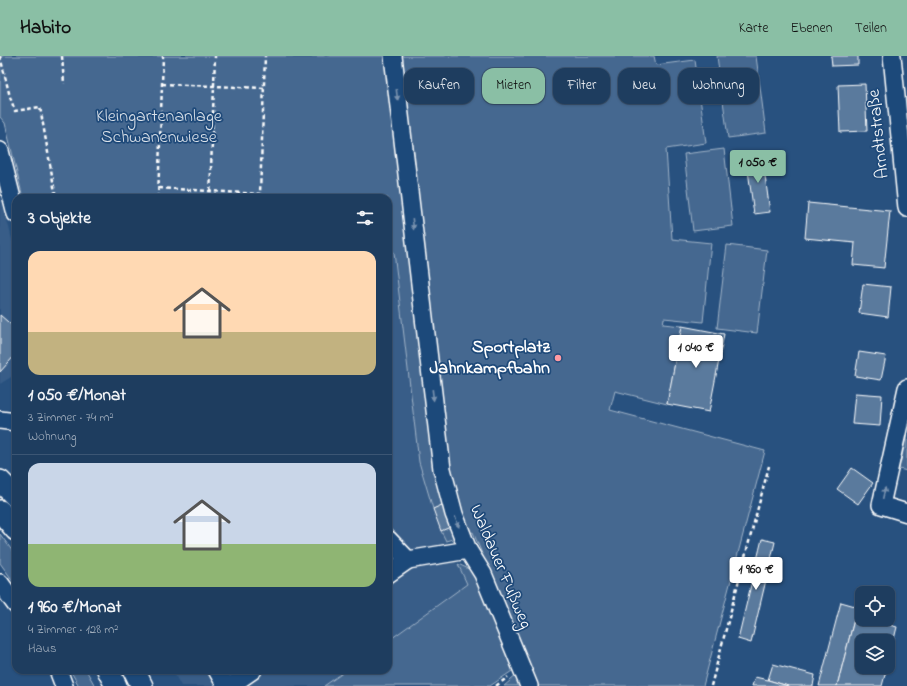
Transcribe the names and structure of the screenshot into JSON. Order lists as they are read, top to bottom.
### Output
{
  "streets": {
    "street": ["Arndtstraße", "Waldauer Fußweg"]
  },
  "one_way": ["Waldauer Fußweg"],
  "parks": ["Kleingartenanlage Schwanenwiese"],
  "places": ["Sportplatz Jahnkampfbahn"],
  "page": {
    "header": "Habito",
    "nav": ["Karte", "Ebenen", "Teilen"],
    "chip": [
      "Kaufen",
      "Mieten",
      "Filter",
      "Neu",
      "Wohnung"
    ],
    "price": ["1 050 €", "1 040 €", "1 960 €"],
    "heading": "3 Objekte",
    "list": [
      {
        "name": "1 050 €/Monat",
        "note": "3 Zimmer · 74 m² · Wohnung"
      },
      {
        "name": "1 960 €/Monat",
        "note": "4 Zimmer · 128 m² · Haus"
      }
    ]
  }
}
